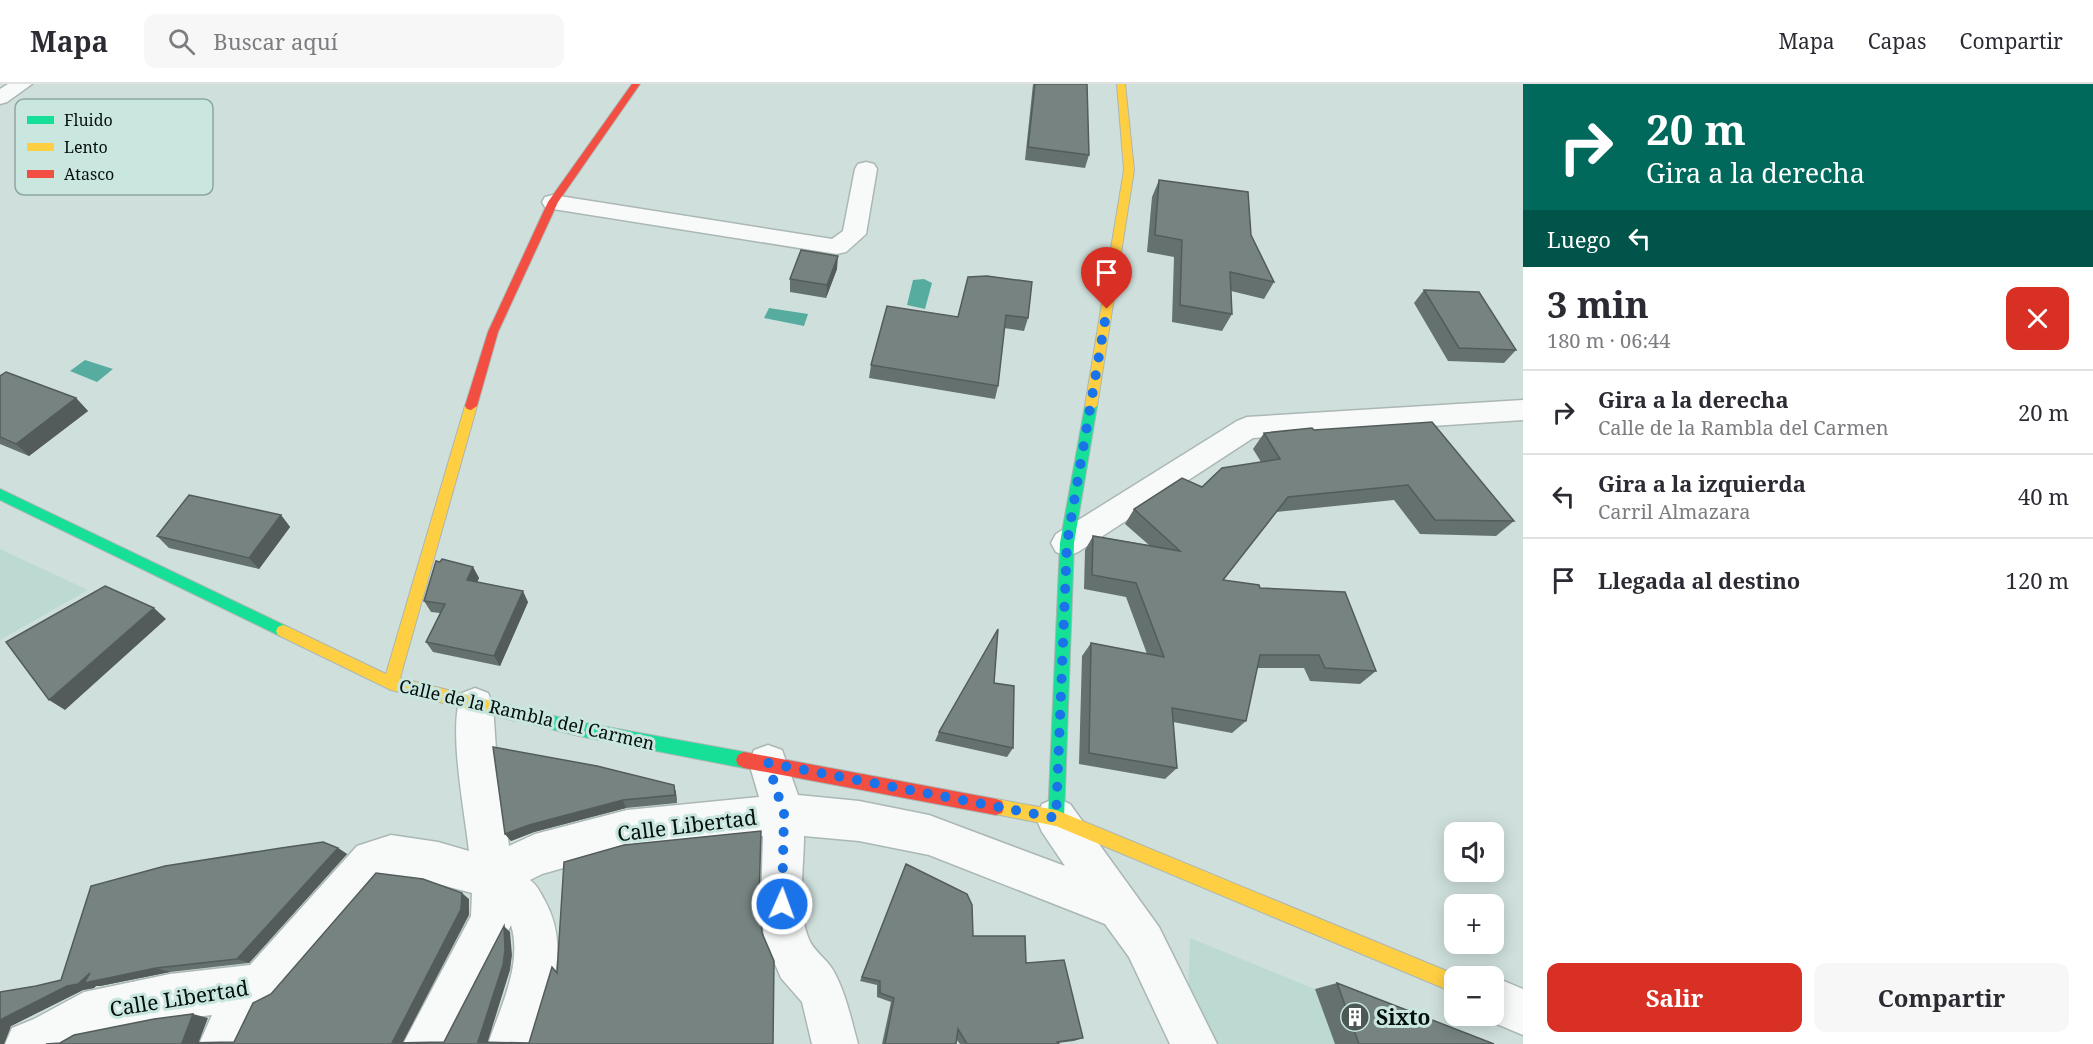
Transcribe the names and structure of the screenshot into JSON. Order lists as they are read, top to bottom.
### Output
{
  "streets": {
    "street": ["Calle de la Rambla del Carmen", "Calle Libertad"]
  },
  "places": {
    "building": ["Sixto"]
  },
  "legend": ["Fluido", "Lento", "Atasco"],
  "page": {
    "header": "Mapa",
    "search": "Buscar aquí",
    "nav": ["Mapa", "Capas", "Compartir"],
    "turn": ["20 m", "Gira a la derecha"],
    "then": "Luego",
    "heading": ["3 min", "180 m · 06:44"],
    "list": [
      {
        "name": "Gira a la derecha",
        "note": "Calle de la Rambla del Carmen",
        "value": "20 m"
      },
      {
        "name": "Gira a la izquierda",
        "note": "Carril Almazara",
        "value": "40 m"
      },
      {
        "name": "Llegada al destino",
        "value": "120 m"
      }
    ],
    "map_buttons": ["+", "−"],
    "buttons": ["Salir", "Compartir"]
  }
}
